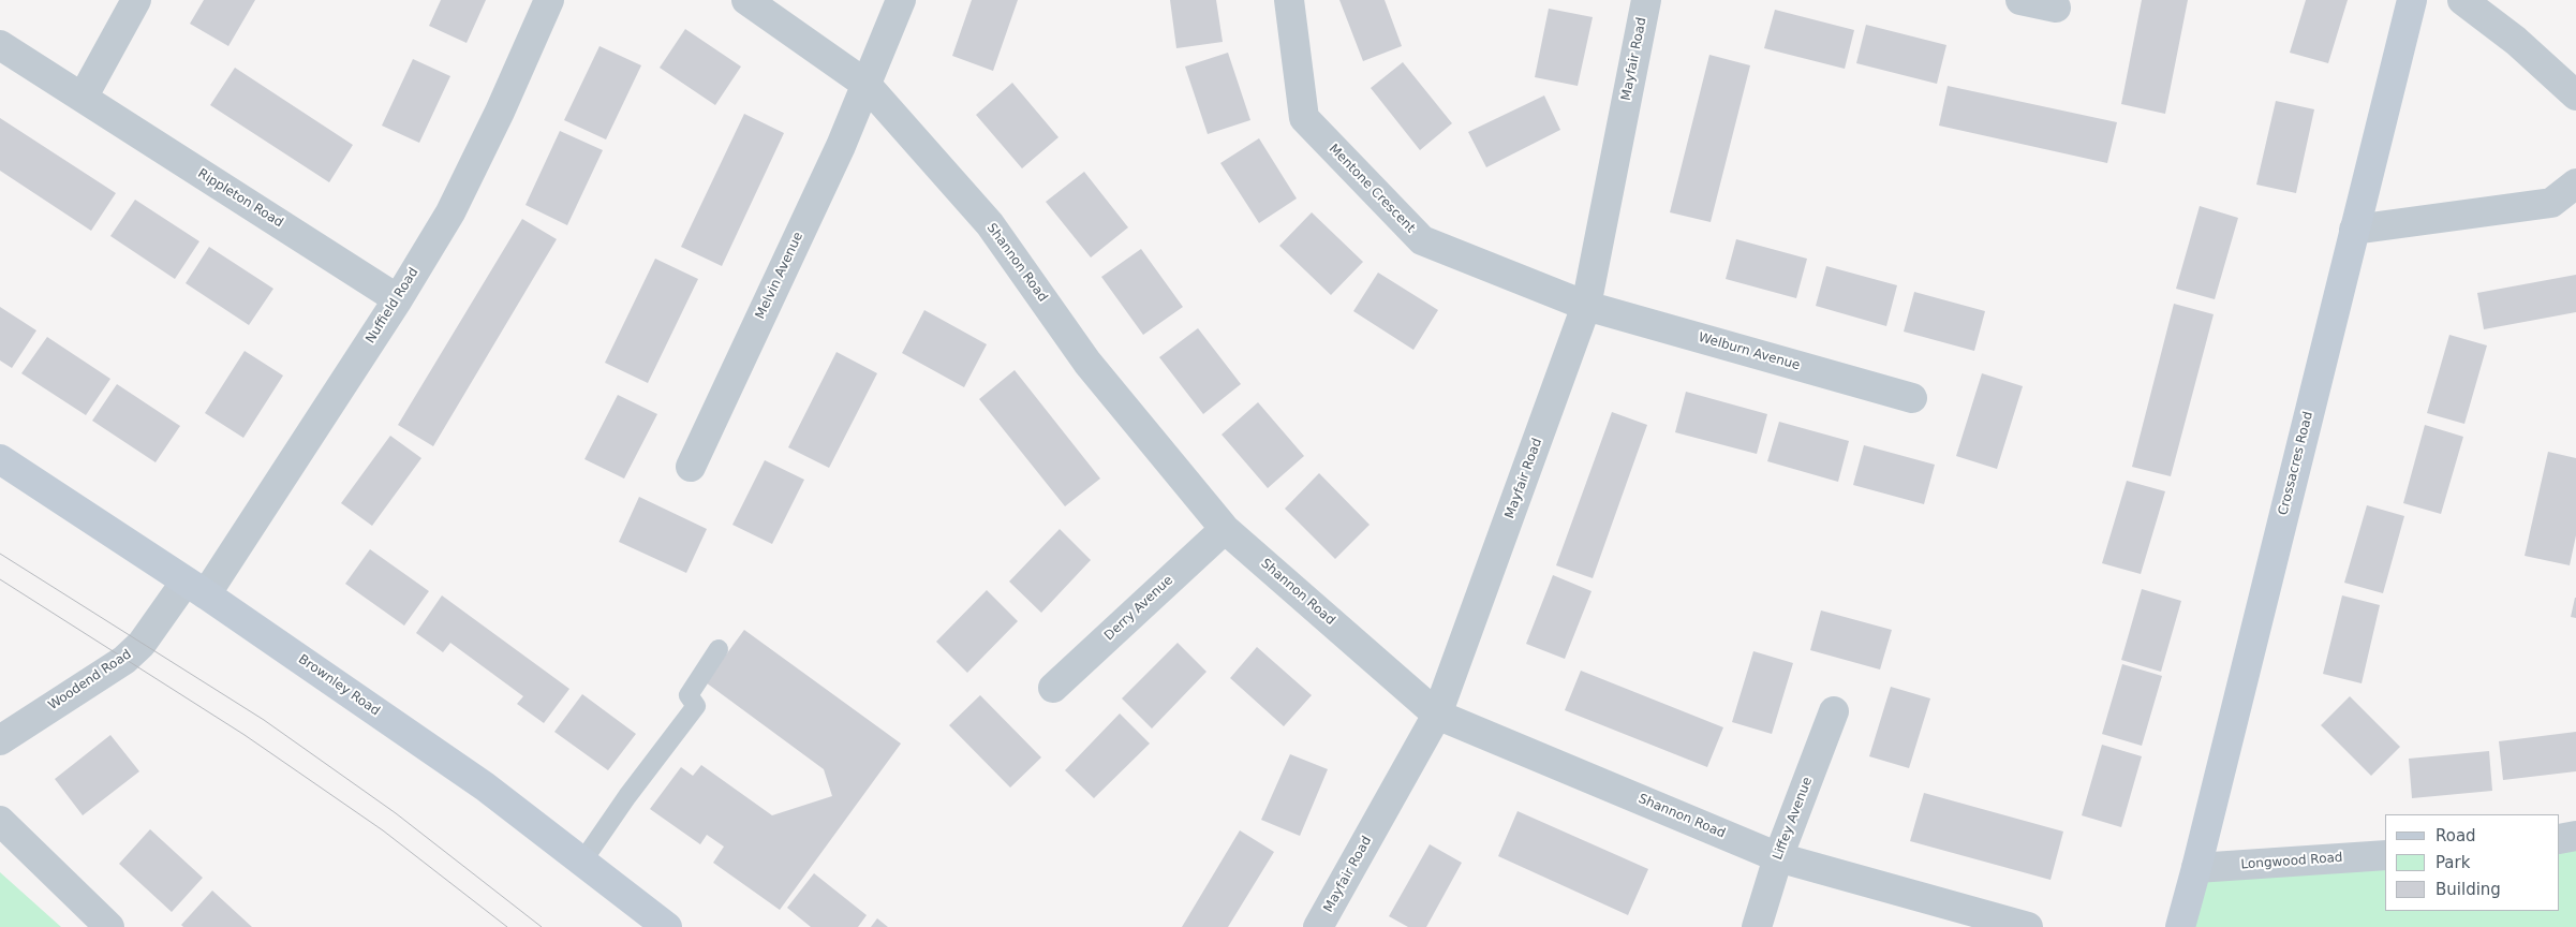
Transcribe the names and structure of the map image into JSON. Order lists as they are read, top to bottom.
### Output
{
  "streets": {
    "street": [
      "Mayfair Road",
      "Mentone Crescent",
      "Rippleton Road",
      "Shannon Road",
      "Melvin Avenue",
      "Nuffield Road",
      "Welburn Avenue",
      "Crossacres Road",
      "Derry Avenue",
      "Woodend Road",
      "Brownley Road",
      "Liffey Avenue",
      "Longwood Road"
    ]
  },
  "crossings": [
    ["Mayfair Road", "Mentone Crescent"],
    ["Mayfair Road", "Shannon Road"],
    ["Mayfair Road", "Welburn Avenue"],
    ["Mentone Crescent", "Welburn Avenue"],
    ["Rippleton Road", "Nuffield Road"],
    ["Shannon Road", "Melvin Avenue"],
    ["Shannon Road", "Derry Avenue"],
    ["Shannon Road", "Liffey Avenue"],
    ["Nuffield Road", "Woodend Road"],
    ["Nuffield Road", "Brownley Road"],
    ["Crossacres Road", "Longwood Road"],
    ["Woodend Road", "Brownley Road"]
  ],
  "legend": ["Road", "Park", "Building"]
}
